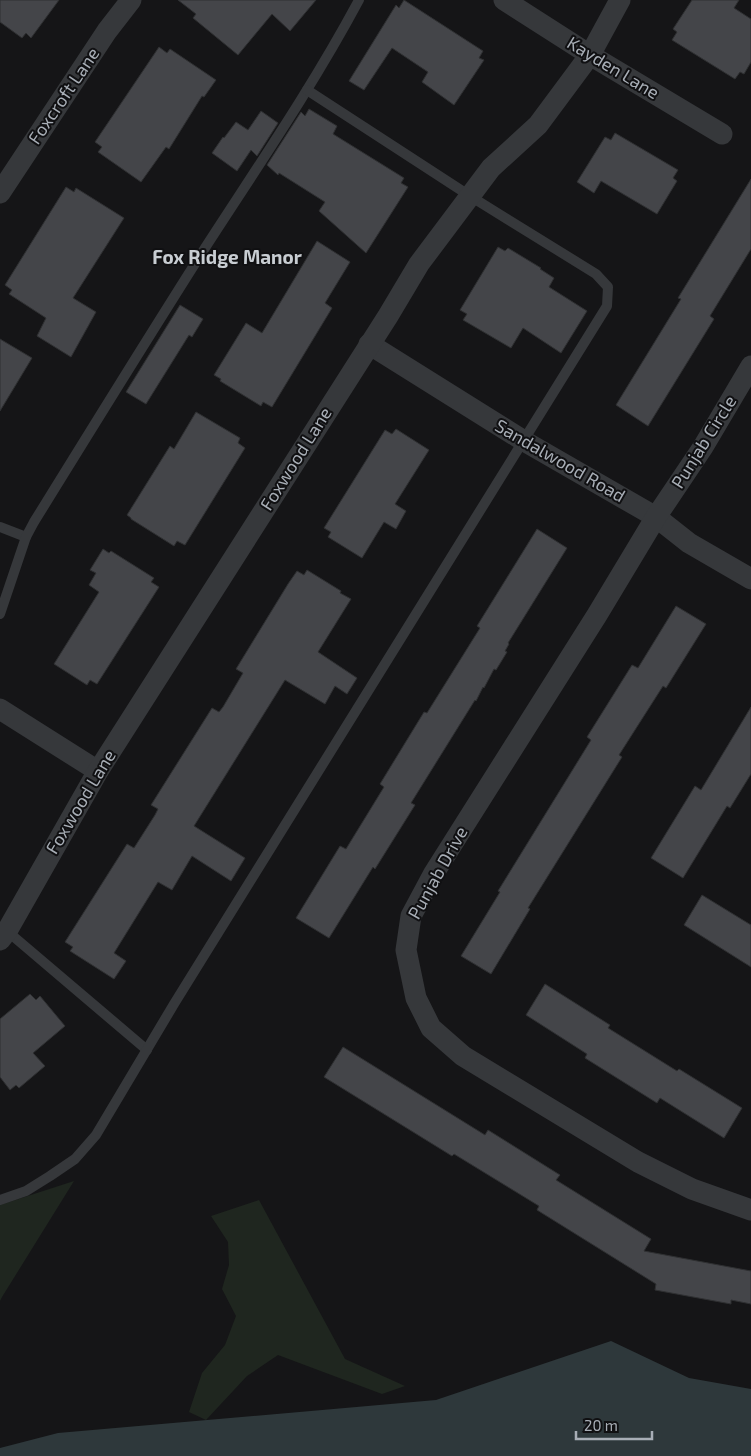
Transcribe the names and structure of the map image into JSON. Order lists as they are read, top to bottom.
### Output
{
  "streets": {
    "street": [
      "Kayden Lane",
      "Foxcroft Lane",
      "Punjab Circle",
      "Foxwood Lane",
      "Sandalwood Road",
      "Punjab Drive"
    ]
  },
  "crossings": [
    ["Kayden Lane", "Foxwood Lane"],
    ["Punjab Circle", "Sandalwood Road"],
    ["Punjab Circle", "Punjab Drive"],
    ["Foxwood Lane", "Sandalwood Road"],
    ["Sandalwood Road", "Punjab Drive"]
  ],
  "districts": ["Fox Ridge Manor"],
  "scale_bar": "20 m"
}
